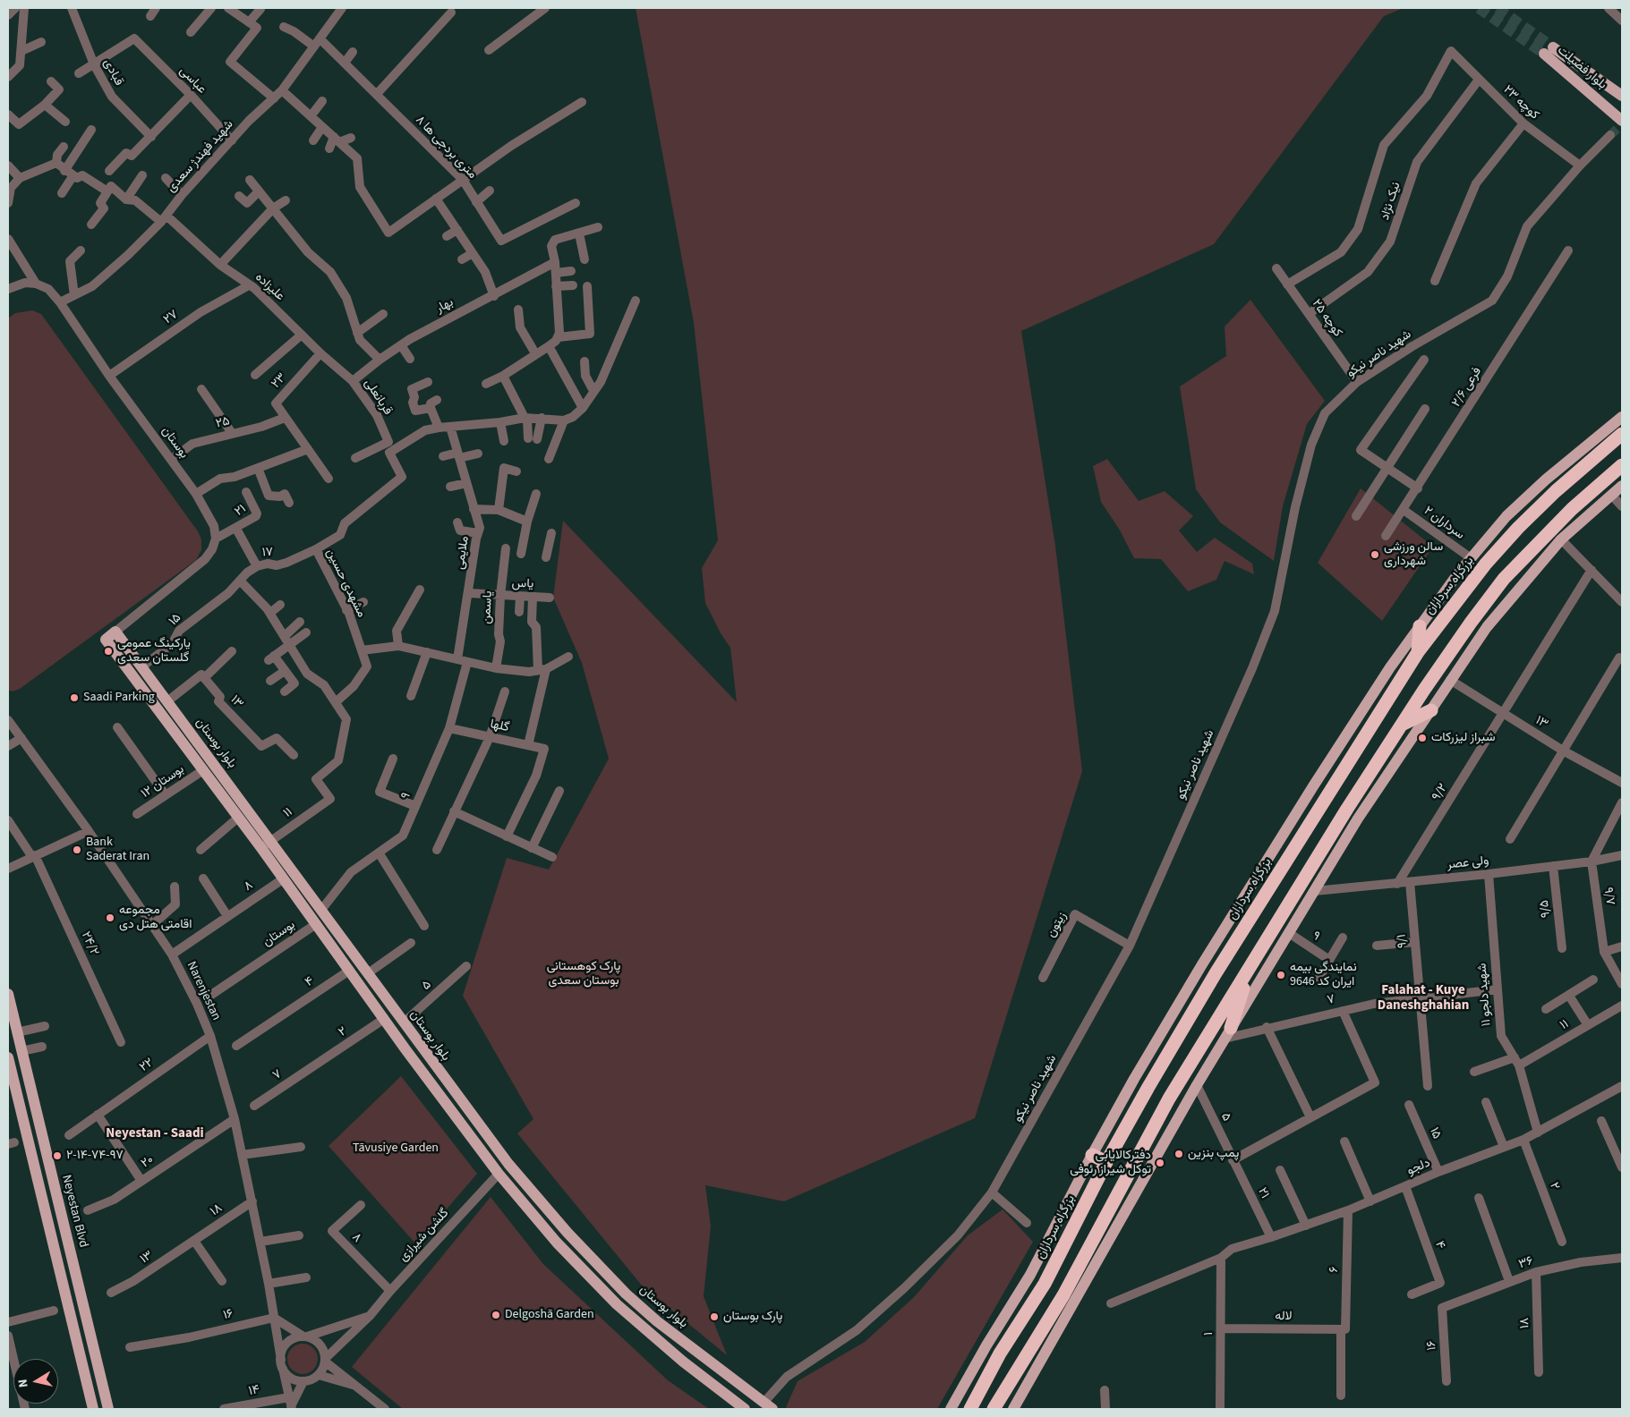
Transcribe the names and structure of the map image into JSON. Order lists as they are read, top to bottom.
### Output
{
  "streets": {
    "highway": ["بزرگراه سرداران"],
    "main road": ["بلوار فضیلت", "بلوار بوستان", "Neyestan Blvd"],
    "street": [
      "قبادی",
      "عباسی",
      "کوچه ۲۳",
      "۸ متری بردجی ها",
      "شهید فهندژ سعدی",
      "نیک نژاد",
      "علیزاده",
      "بهار",
      "۲۷",
      "کوچه ۲۵",
      "شهید ناصر نیکو",
      "۲۳",
      "فرعی ۲/۶",
      "قربانعلی",
      "۲۵",
      "بوستان",
      "۲۱",
      "سرداران ۲",
      "۱۷",
      "ملایمی",
      "مشهدی حسین",
      "یاس",
      "یاسمن",
      "۱۵",
      "۱۳",
      "گلها",
      "بوستان ۱۲",
      "۹/۲",
      "۹",
      "۱۱",
      "ولی عصر",
      "۸",
      "۹/۷",
      "۹/۵",
      "زیتون",
      "۹/۱",
      "۲۴/۲",
      "۴",
      "۵",
      "Narenjestan",
      "شهید دلجو ۱۱",
      "۷",
      "۲",
      "۲۲",
      "۲۰",
      "دلجو",
      "۱۸",
      "گلشن شیرازی",
      "۳۶",
      "۶",
      "۱۶",
      "لاله",
      "۱",
      "۱۴"
    ]
  },
  "crossings": [
    ["قبادی", "عباسی"],
    ["عباسی", "شهید فهندژ سعدی"],
    ["کوچه ۲۳", "نیک نژاد"],
    ["کوچه ۲۳", "کوچه ۲۵"],
    ["کوچه ۲۳", "شهید ناصر نیکو"],
    ["۸ متری بردجی ها", "شهید فهندژ سعدی"],
    ["شهید فهندژ سعدی", "علیزاده"],
    ["شهید فهندژ سعدی", "بوستان"],
    ["نیک نژاد", "کوچه ۲۵"],
    ["علیزاده", "بهار"],
    ["علیزاده", "۲۷"],
    ["علیزاده", "۲۳"],
    ["علیزاده", "قربانعلی"],
    ["بهار", "قربانعلی"],
    ["۲۷", "بوستان"],
    ["کوچه ۲۵", "شهید ناصر نیکو"],
    ["شهید ناصر نیکو", "بلوار بوستان"],
    ["شهید ناصر نیکو", "زیتون"],
    ["۲۳", "۲۵"],
    ["فرعی ۲/۶", "سرداران ۲"],
    ["۲۵", "بوستان"],
    ["بوستان", "۲۱"],
    ["۲۱", "۵"],
    ["۲۱", "دلجو"],
    ["۱۷", "مشهدی حسین"],
    ["۱۷", "۱۵"],
    ["ملایمی", "یاس"],
    ["مشهدی حسین", "۱۱"],
    ["یاس", "یاسمن"],
    ["۱۵", "بلوار بوستان"],
    ["۱۵", "دلجو"],
    ["۱۳", "۹/۲"],
    ["۱۳", "۱۸"],
    ["گلها", "۹"],
    ["بلوار بوستان", "۹"],
    ["بلوار بوستان", "۱۱"],
    ["بلوار بوستان", "۵"],
    ["۹/۲", "ولی عصر"],
    ["۱۱", "شهید دلجو ۱۱"],
    ["ولی عصر", "۹/۷"],
    ["ولی عصر", "۹/۵"],
    ["ولی عصر", "۹/۱"],
    ["ولی عصر", "شهید دلجو ۱۱"],
    ["۸", "گلشن شیرازی"],
    ["۹/۱", "۷"],
    ["۴", "دلجو"],
    ["Narenjestan", "۲۲"],
    ["Narenjestan", "۲۰"],
    ["Narenjestan", "۱۸"],
    ["Narenjestan", "گلشن شیرازی"],
    ["Narenjestan", "۱۶"],
    ["Narenjestan", "۱۴"],
    ["شهید دلجو ۱۱", "۷"],
    ["شهید دلجو ۱۱", "دلجو"],
    ["۷", "۲"],
    ["۲", "دلجو"],
    ["دلجو", "۶"],
    ["دلجو", "۱"],
    ["۱۸", "۳۶"],
    ["۳۶", "۱۶"],
    ["۶", "لاله"],
    ["لاله", "۱"]
  ],
  "districts": ["Falahat - Kuye Daneshghahian", "Neyestan - Saadi"],
  "parks": ["پارک کوهستانی بوستان سعدی", "Tāvusiye Garden"],
  "places": [
    "سالن ورزشی شهرداری",
    "پارکینگ عمومی گلستان سعدی",
    "Saadi Parking",
    "شبراز لیزرکات",
    "Bank Saderat Iran",
    "مجموعه اقامتی هتل دی",
    "نمایندگی بیمه ایران کد 9646",
    "پمپ بنزین",
    "۲-۱۴-۷۴-۹۷",
    "دفترکالایابی توکل شیراز رئوفی",
    "Delgoshā Garden",
    "پارک بوستان"
  ],
  "north": "left"
}
